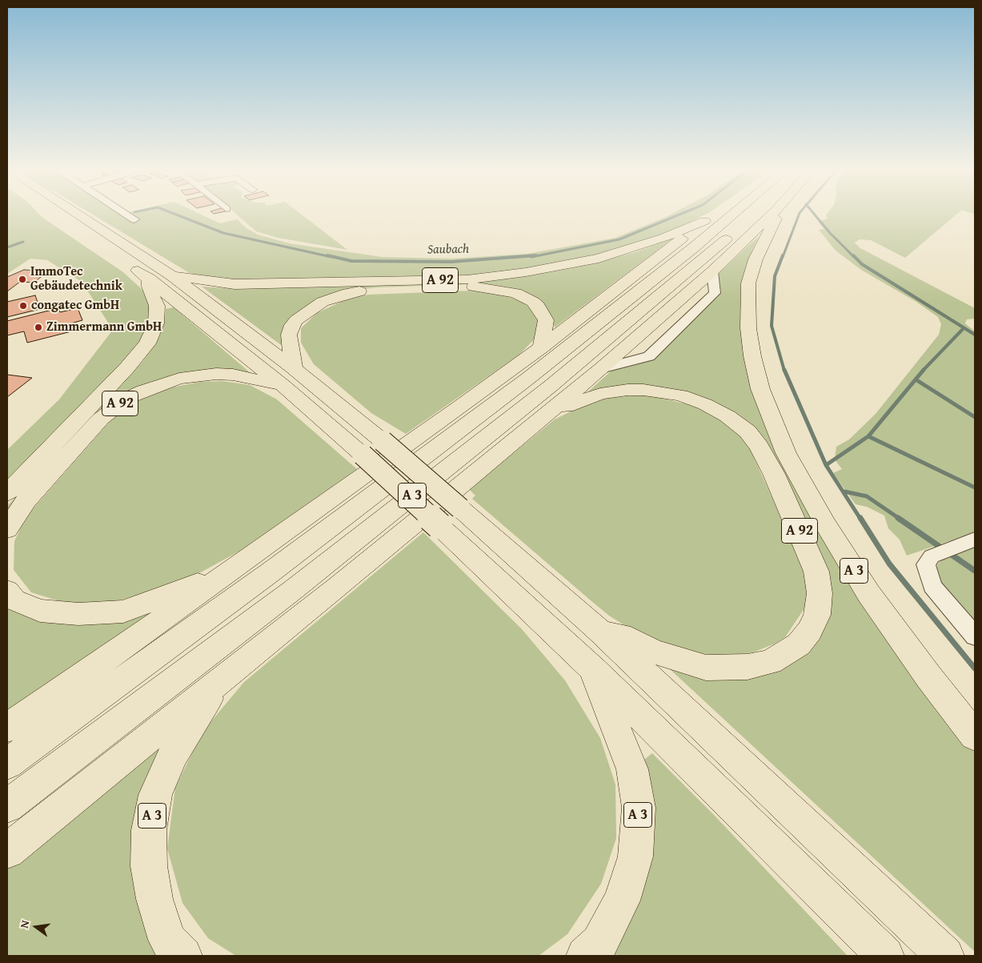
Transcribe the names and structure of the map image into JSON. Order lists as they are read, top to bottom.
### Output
{
  "streets": {
    "highway": ["A 92", "A 3"]
  },
  "crossings": [
    ["A 92", "A 3"]
  ],
  "water": ["Saubach"],
  "places": ["ImmoTec Gebäudetechnik", "congatec GmbH", "Zimmermann GmbH"],
  "north": "left"
}
